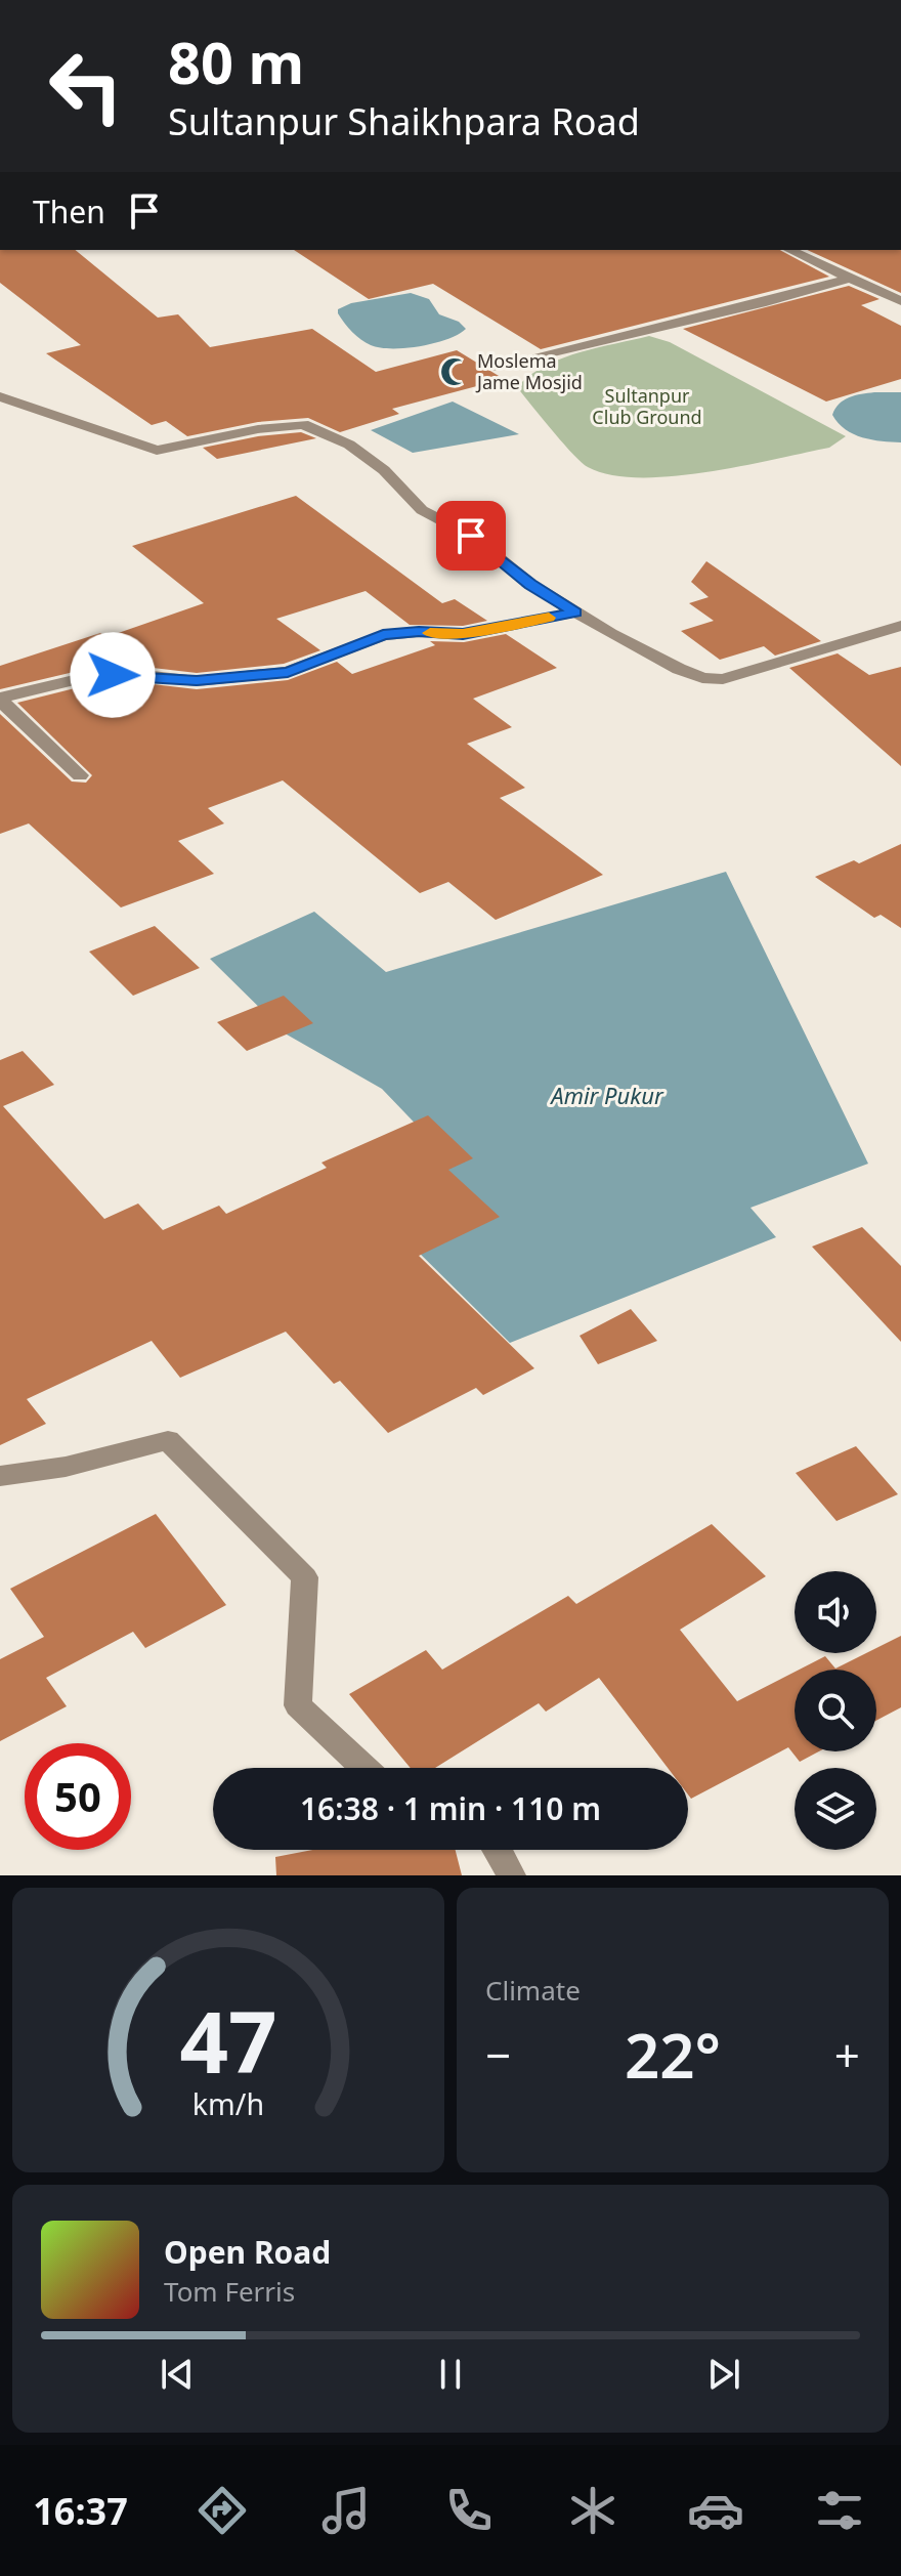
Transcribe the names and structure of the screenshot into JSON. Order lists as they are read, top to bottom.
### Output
{
  "water": ["Amir Pukur"],
  "parks": ["Sultanpur Club Ground"],
  "places": {
    "mosque": ["Moslema Jame Mosjid"]
  },
  "page": {
    "turn": ["80 m", "Sultanpur Shaikhpara Road"],
    "then": "Then",
    "limit": "50",
    "trip": "16:38 · 1 min · 110 m",
    "tile": "Climate",
    "heat": ["−", "22°", "+"],
    "song": ["Open Road", "Tom Ferris"],
    "tabs": "16:37",
    "gauge": ["47", "km/h"]
  }
}
